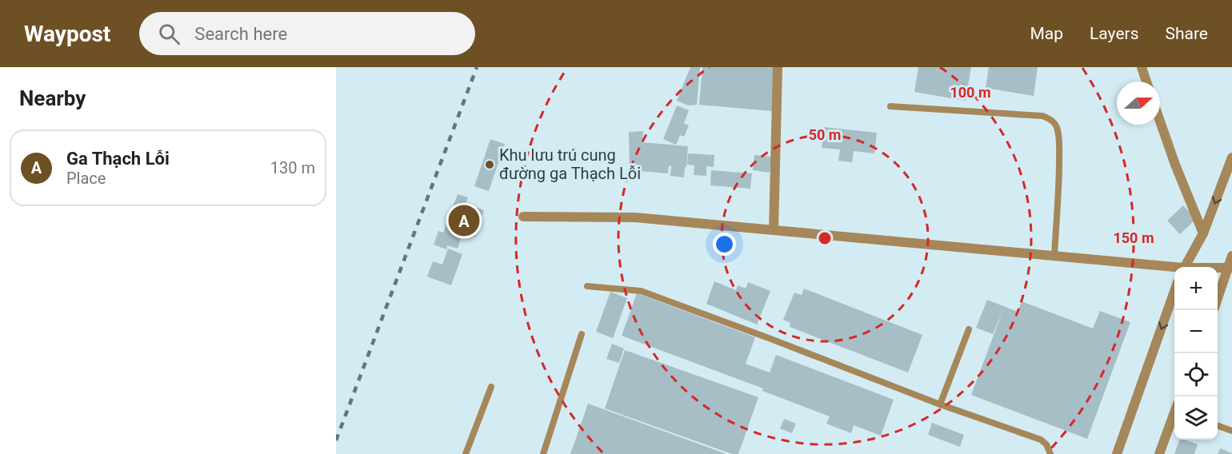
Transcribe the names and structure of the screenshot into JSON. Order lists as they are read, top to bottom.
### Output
{
  "places": ["Khu lưu trú cung đường ga Thạch Lỗi"],
  "north": "right",
  "page": {
    "header": "Waypost",
    "search": "Search here",
    "nav": ["Map", "Layers", "Share"],
    "heading": "Nearby",
    "list": [
      {
        "mark": "A",
        "name": "Ga Thạch Lỗi",
        "note": "Place",
        "value": "130 m"
      }
    ],
    "pins": "A",
    "map_buttons": ["+", "−"]
  },
  "rings": ["100 m", "50 m", "150 m"]
}
